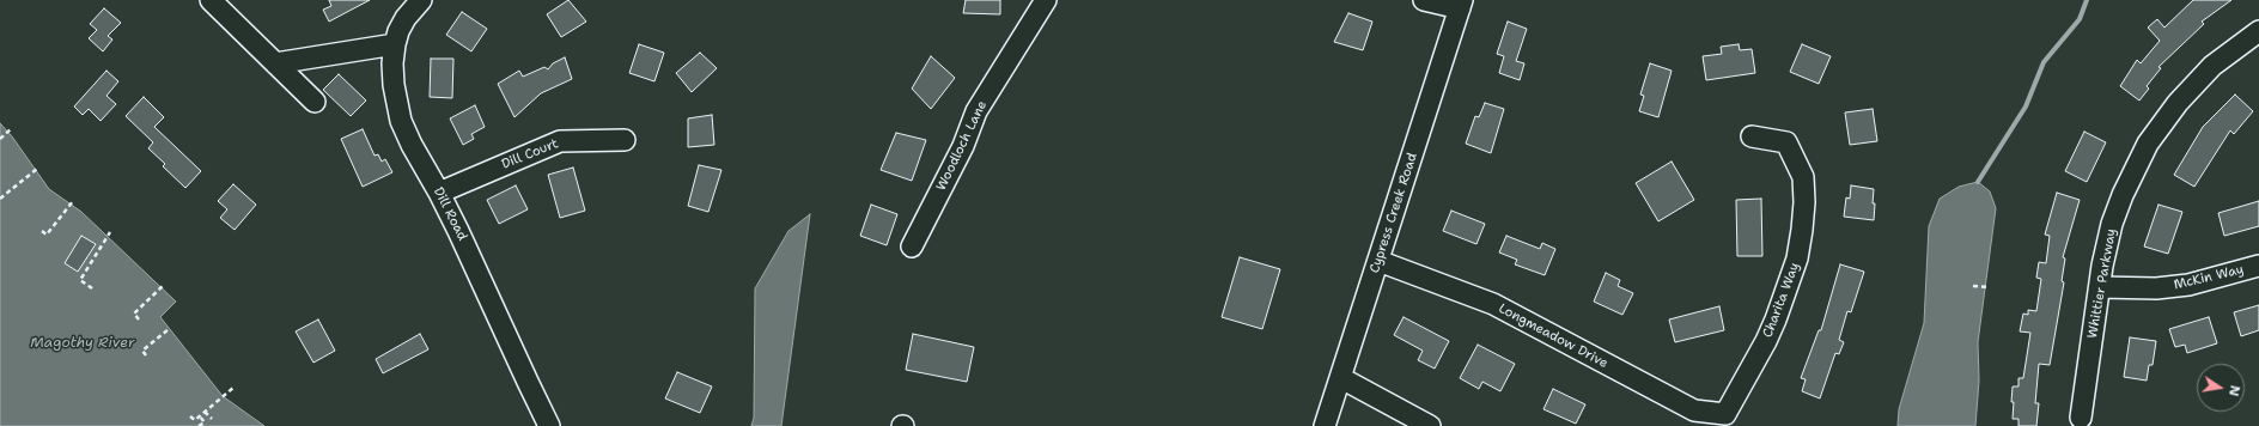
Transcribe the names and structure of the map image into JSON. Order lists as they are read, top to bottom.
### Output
{
  "streets": {
    "street": [
      "Woodloch Lane",
      "Dill Court",
      "Cypress Creek Road",
      "Dill Road",
      "McKin Way",
      "Whittier Parkway",
      "Charita Way",
      "Longmeadow Drive"
    ]
  },
  "crossings": [
    ["Dill Court", "Dill Road"],
    ["Cypress Creek Road", "Longmeadow Drive"],
    ["McKin Way", "Whittier Parkway"],
    ["Charita Way", "Longmeadow Drive"]
  ],
  "water": ["Magothy River"],
  "north": "right"
}
